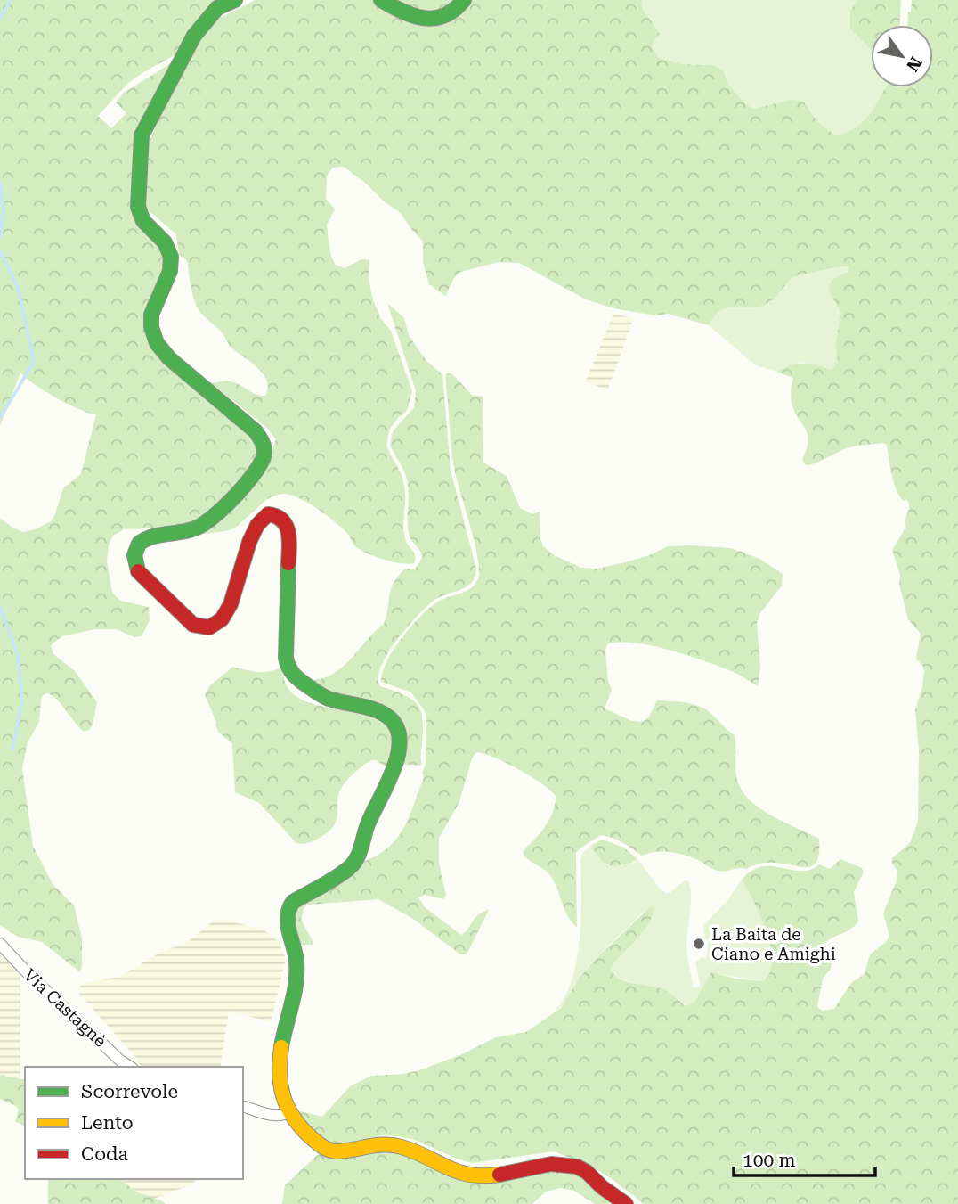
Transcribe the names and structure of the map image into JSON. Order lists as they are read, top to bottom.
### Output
{
  "streets": {
    "street": ["Via Castagnè"]
  },
  "places": ["La Baita de Ciano e Amighi"],
  "legend": ["Scorrevole", "Lento", "Coda"],
  "scale_bar": "100 m",
  "north": "bottom right"
}
